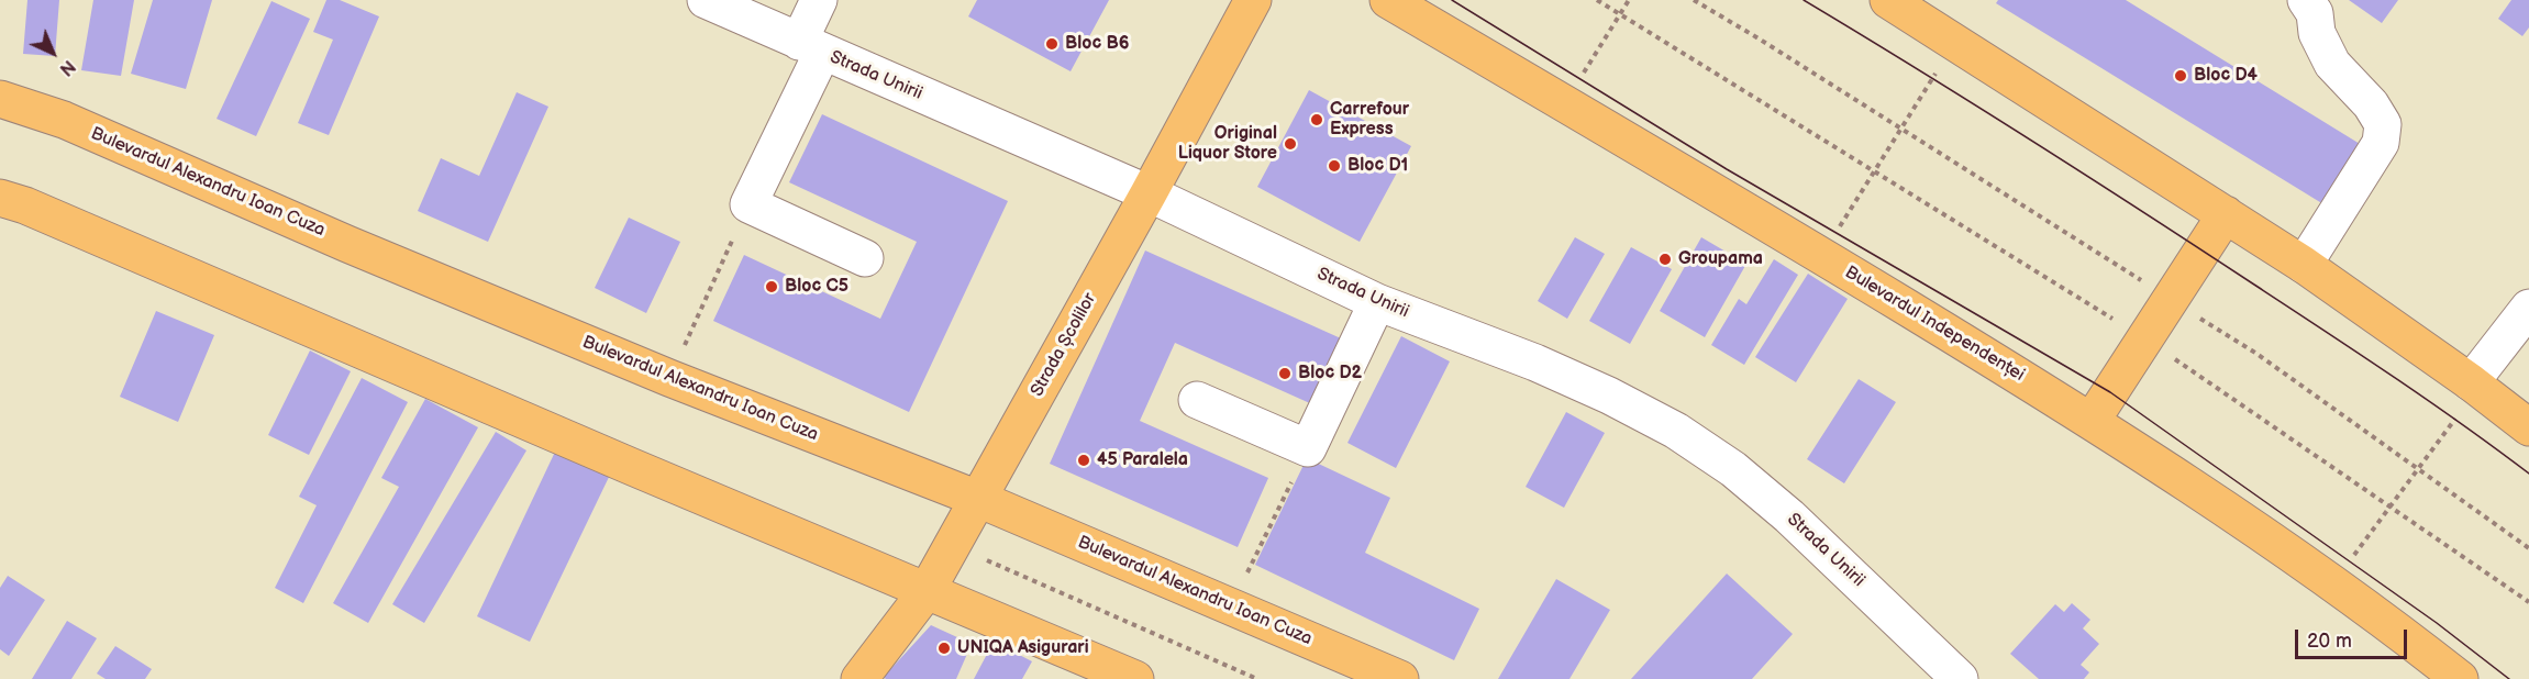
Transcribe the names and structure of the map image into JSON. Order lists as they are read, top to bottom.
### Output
{
  "streets": {
    "main road": ["Bulevardul Alexandru Ioan Cuza", "Bulevardul Independenței", "Strada Școlilor"],
    "street": ["Strada Unirii"]
  },
  "crossings": [
    ["Strada Unirii", "Strada Școlilor"],
    ["Bulevardul Alexandru Ioan Cuza", "Strada Școlilor"]
  ],
  "places": [
    "Bloc B6",
    "Bloc D4",
    "Carrefour Express",
    "Original Liquor Store",
    "Bloc D1",
    "Groupama",
    "Bloc C5",
    "Bloc D2",
    "45 Paralela",
    "UNIQA Asigurari"
  ],
  "scale_bar": "20 m",
  "north": "bottom right"
}
